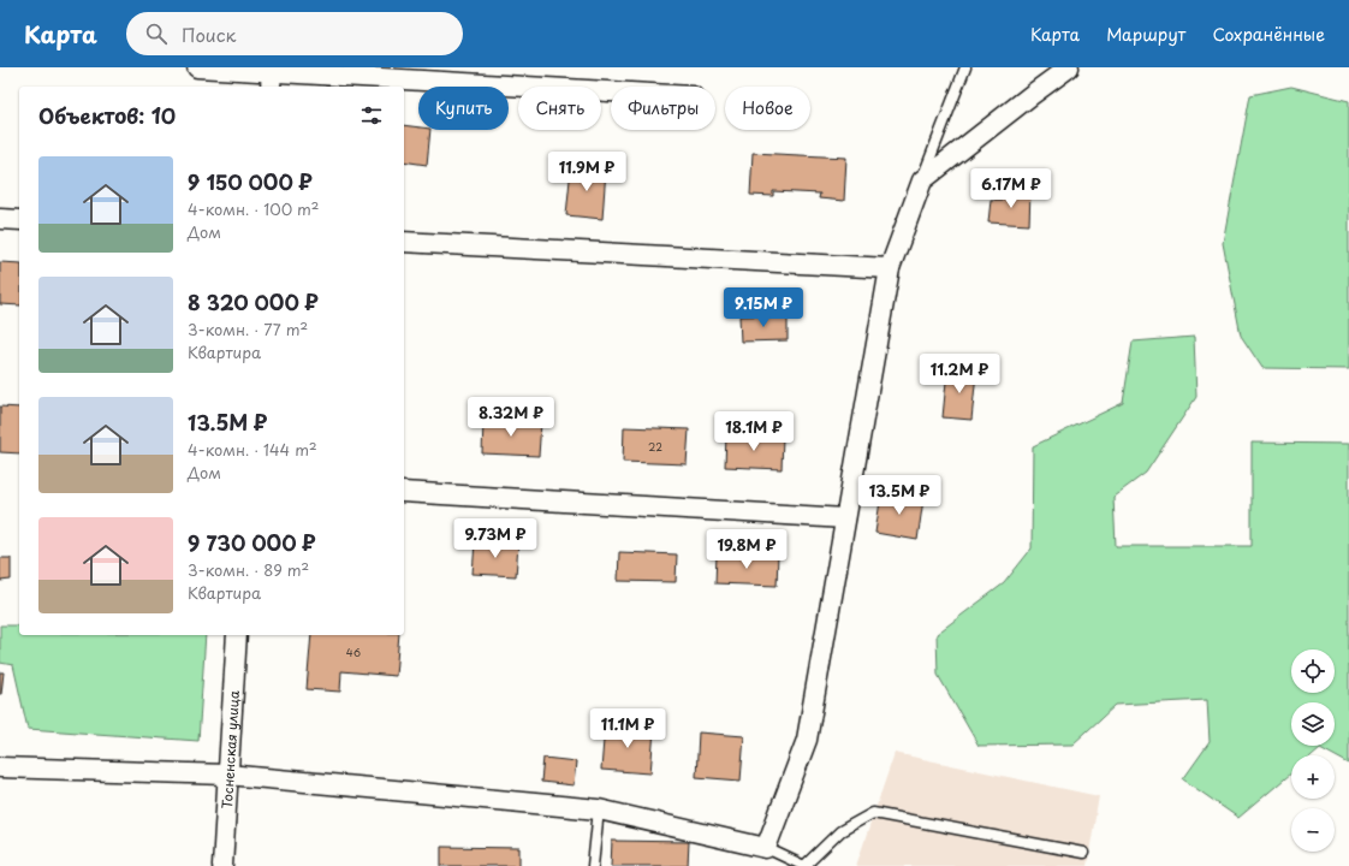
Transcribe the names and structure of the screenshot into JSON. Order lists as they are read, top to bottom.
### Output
{
  "streets": {
    "street": ["Тосненская улица"]
  },
  "house_numbers": ["22", "46"],
  "page": {
    "header": "Карта",
    "search": "Поиск",
    "nav": ["Карта", "Маршрут", "Сохранённые"],
    "chip": [
      "Купить",
      "Снять",
      "Фильтры",
      "Новое"
    ],
    "heading": "Объектов: 10",
    "list": [
      {
        "name": "9 150 000 ₽",
        "note": "4-комн. · 100 m² · Дом"
      },
      {
        "name": "8 320 000 ₽",
        "note": "3-комн. · 77 m² · Квартира"
      },
      {
        "name": "13.5M ₽",
        "note": "4-комн. · 144 m² · Дом"
      },
      {
        "name": "9 730 000 ₽",
        "note": "3-комн. · 89 m² · Квартира"
      }
    ],
    "price": [
      "11.9M ₽",
      "6.17M ₽",
      "9.15M ₽",
      "11.2M ₽",
      "8.32M ₽",
      "18.1M ₽",
      "13.5M ₽",
      "9.73M ₽",
      "19.8M ₽",
      "11.1M ₽"
    ],
    "map_buttons": ["+", "−"]
  }
}
